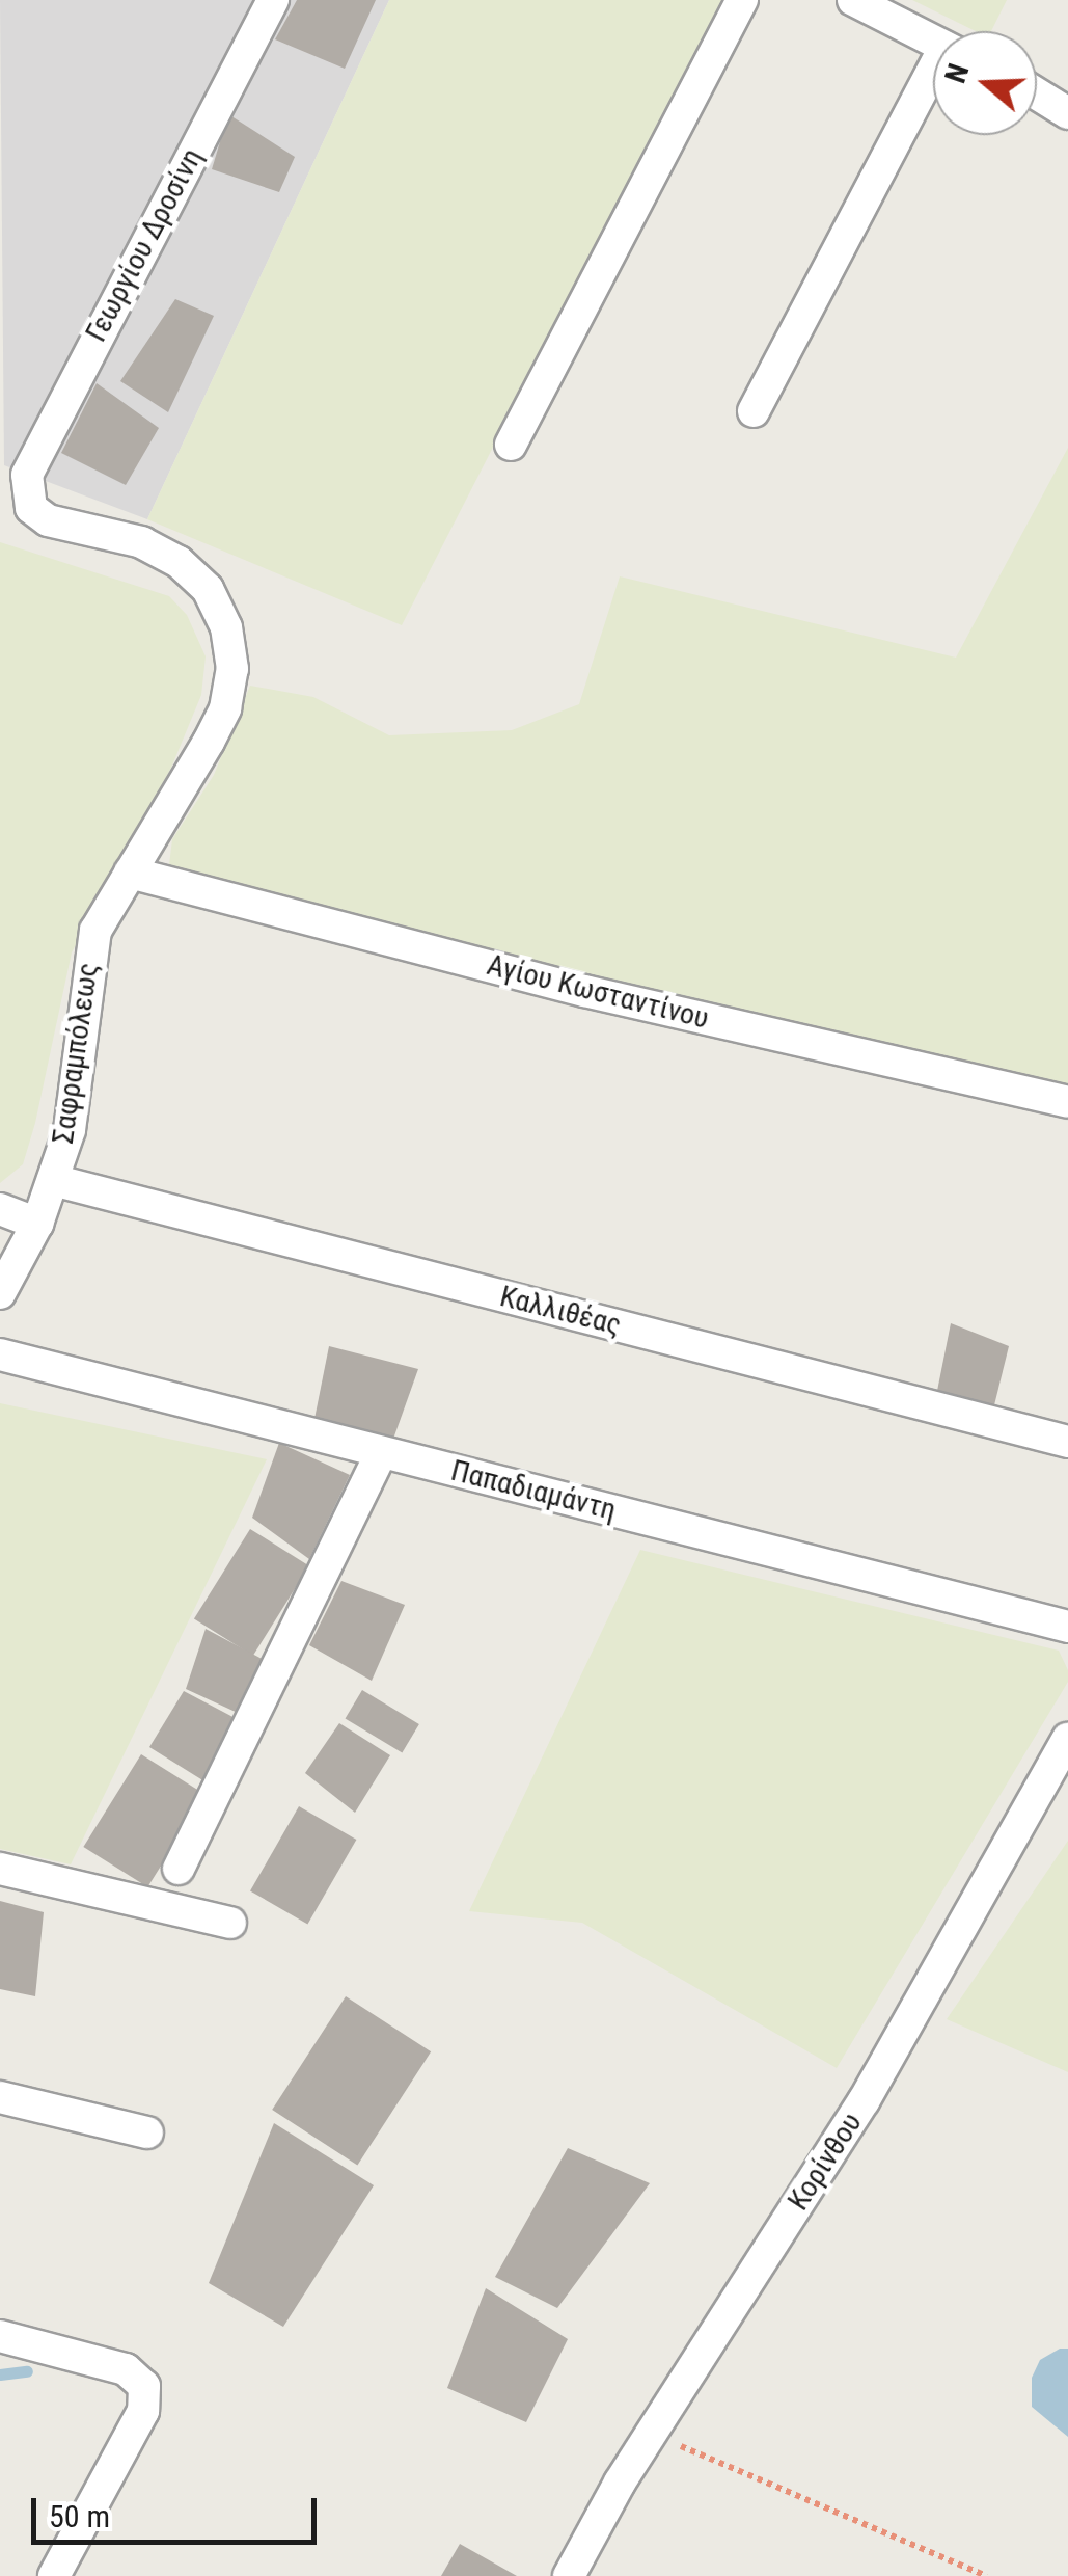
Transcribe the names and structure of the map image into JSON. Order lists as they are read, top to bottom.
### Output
{
  "streets": {
    "street": [
      "Γεωργίου Δροσίνη",
      "Αγίου Κωσταντίνου",
      "Σαφραμπόλεως",
      "Καλλιθέας",
      "Παπαδιαμάντη",
      "Κορίνθου"
    ]
  },
  "crossings": [
    ["Γεωργίου Δροσίνη", "Σαφραμπόλεως"],
    ["Αγίου Κωσταντίνου", "Σαφραμπόλεως"],
    ["Σαφραμπόλεως", "Καλλιθέας"]
  ],
  "scale_bar": "50 m",
  "north": "left"
}
